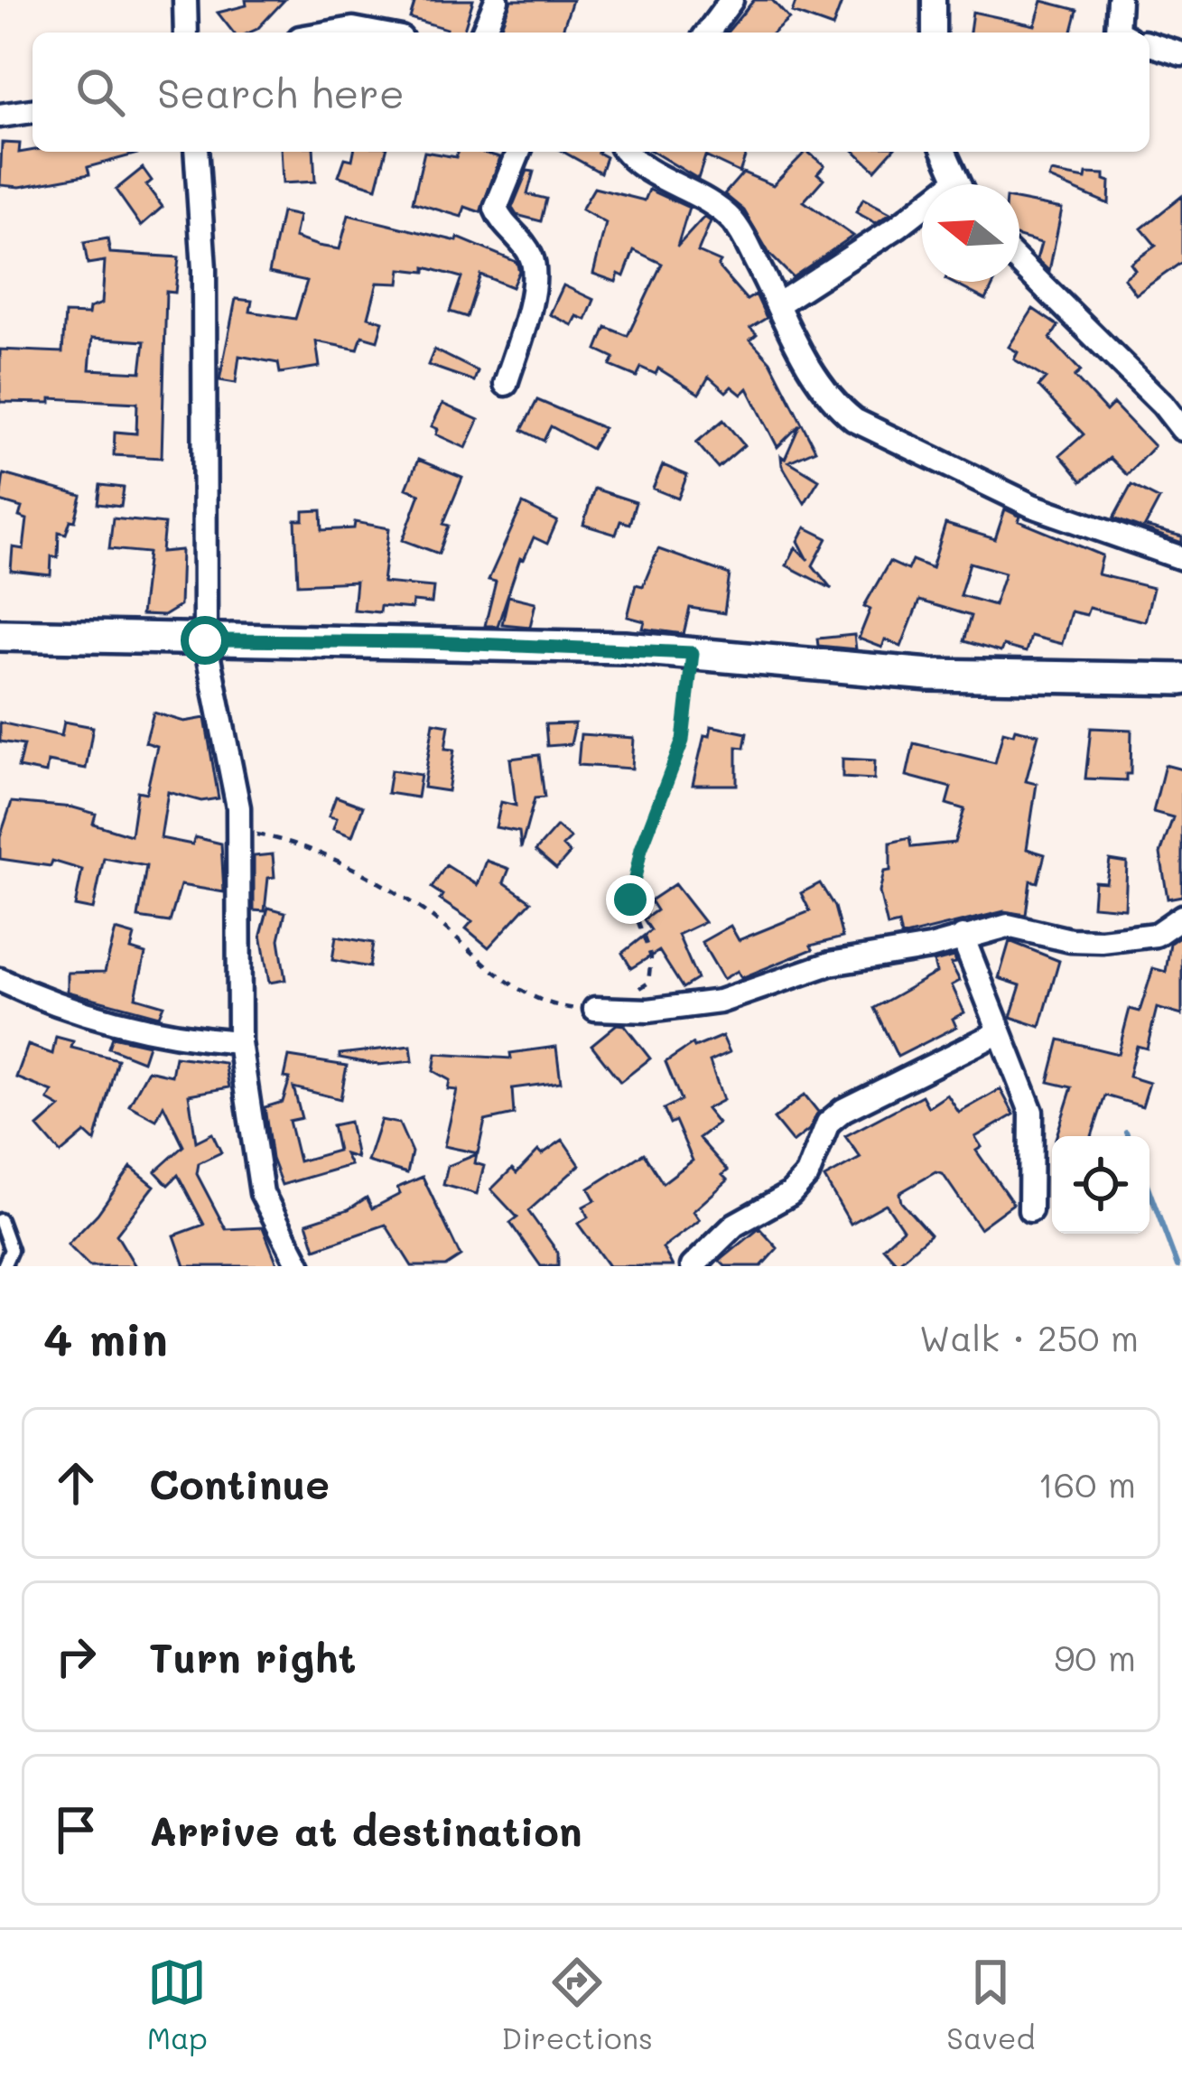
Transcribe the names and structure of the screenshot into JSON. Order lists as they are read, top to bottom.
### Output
{
  "north": "left",
  "page": {
    "search": "Search here",
    "heading": ["4 min", "Walk · 250 m"],
    "list": [
      ["Continue", "160 m"],
      ["Turn right", "90 m"],
      "Arrive at destination"
    ],
    "nav": ["Map", "Directions", "Saved"]
  }
}
